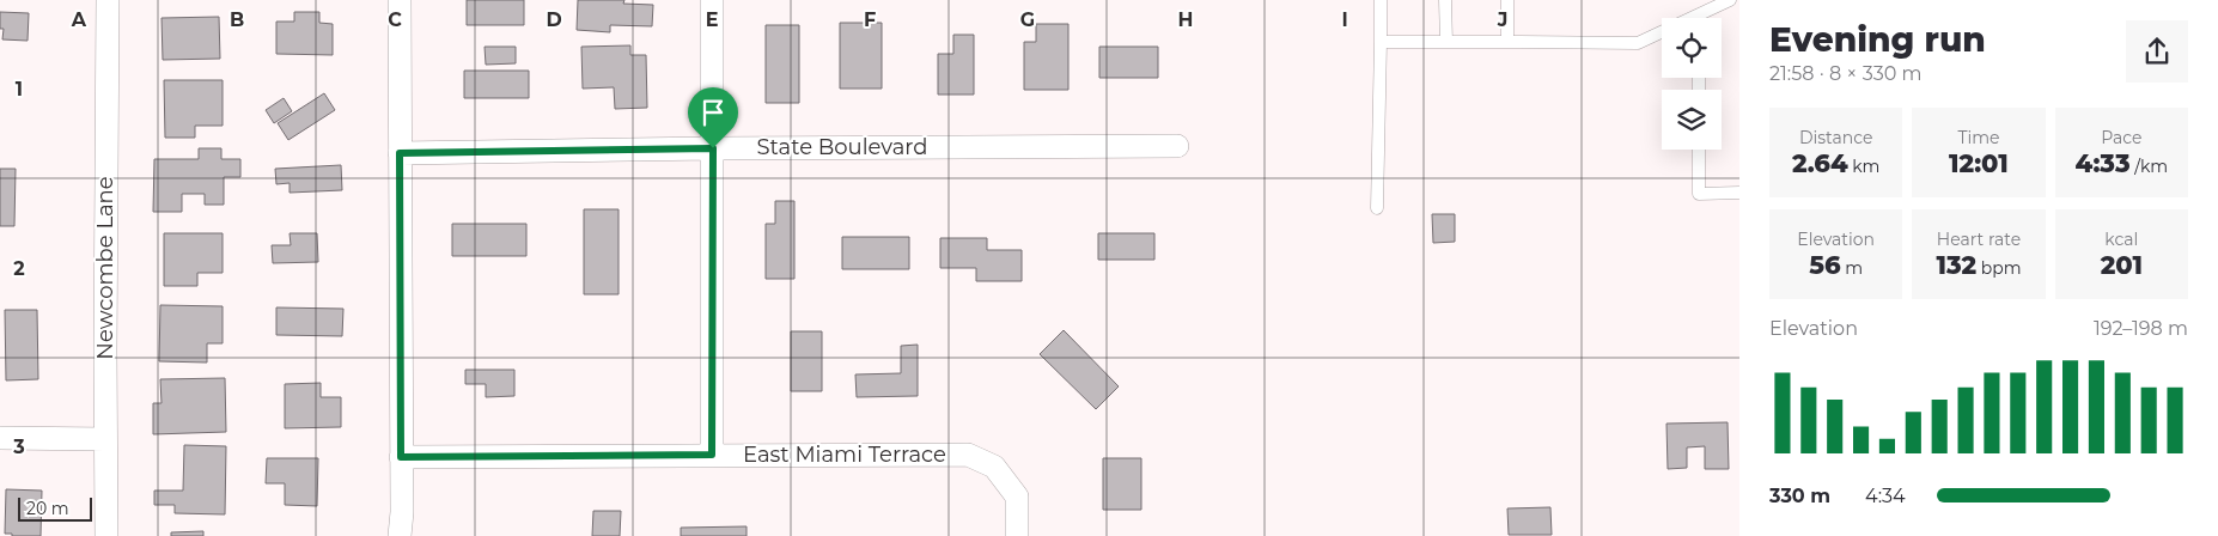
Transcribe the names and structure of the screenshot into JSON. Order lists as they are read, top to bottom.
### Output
{
  "streets": {
    "street": ["State Boulevard", "Newcombe Lane", "East Miami Terrace"]
  },
  "scale_bar": "20 m",
  "page": {
    "heading": ["Evening run", "21:58 · 8 × 330 m"],
    "stats": [
      ["Distance", "2.64 km"],
      ["Time", "12:01"],
      ["Pace", "4:33 /km"],
      ["Elevation", "56 m"],
      ["Heart rate", "132 bpm"],
      ["kcal", "201"]
    ],
    "chart": ["Elevation", "192–198 m"],
    "list": [
      {
        "name": "330 m",
        "note": "4:34"
      }
    ],
    "scale": "20 m"
  },
  "grid": {
    "columns": [
      "A",
      "B",
      "C",
      "D",
      "E",
      "F",
      "G",
      "H",
      "I",
      "J"
    ],
    "rows": ["1", "2", "3"]
  }
}
